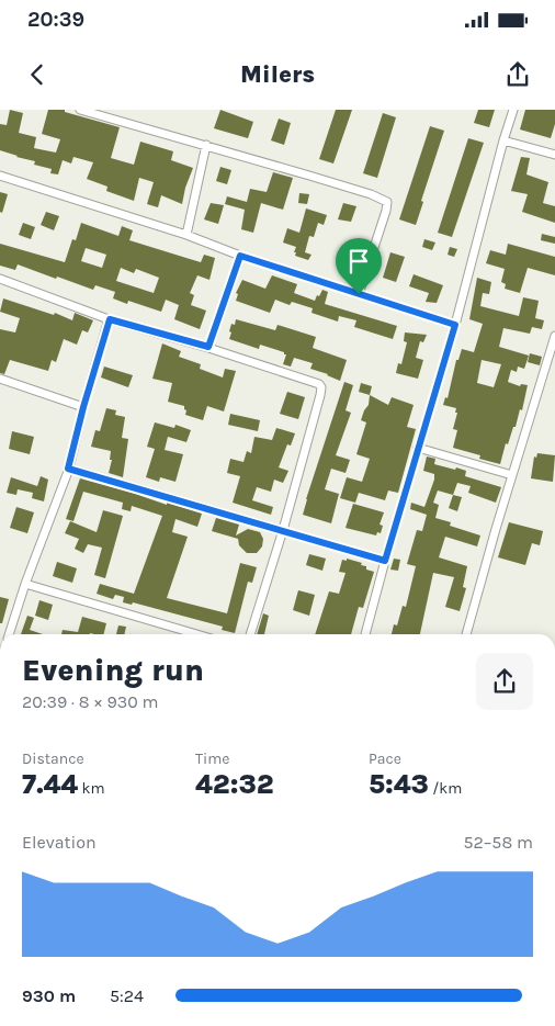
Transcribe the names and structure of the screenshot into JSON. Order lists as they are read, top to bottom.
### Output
{
  "page": {
    "status": "20:39",
    "header": "Milers",
    "heading": ["Evening run", "20:39 · 8 × 930 m"],
    "stats": [
      ["Distance", "7.44 km"],
      ["Time", "42:32"],
      ["Pace", "5:43 /km"]
    ],
    "chart": ["Elevation", "52–58 m"],
    "list": [
      {
        "name": "930 m",
        "note": "5:24"
      }
    ]
  }
}
